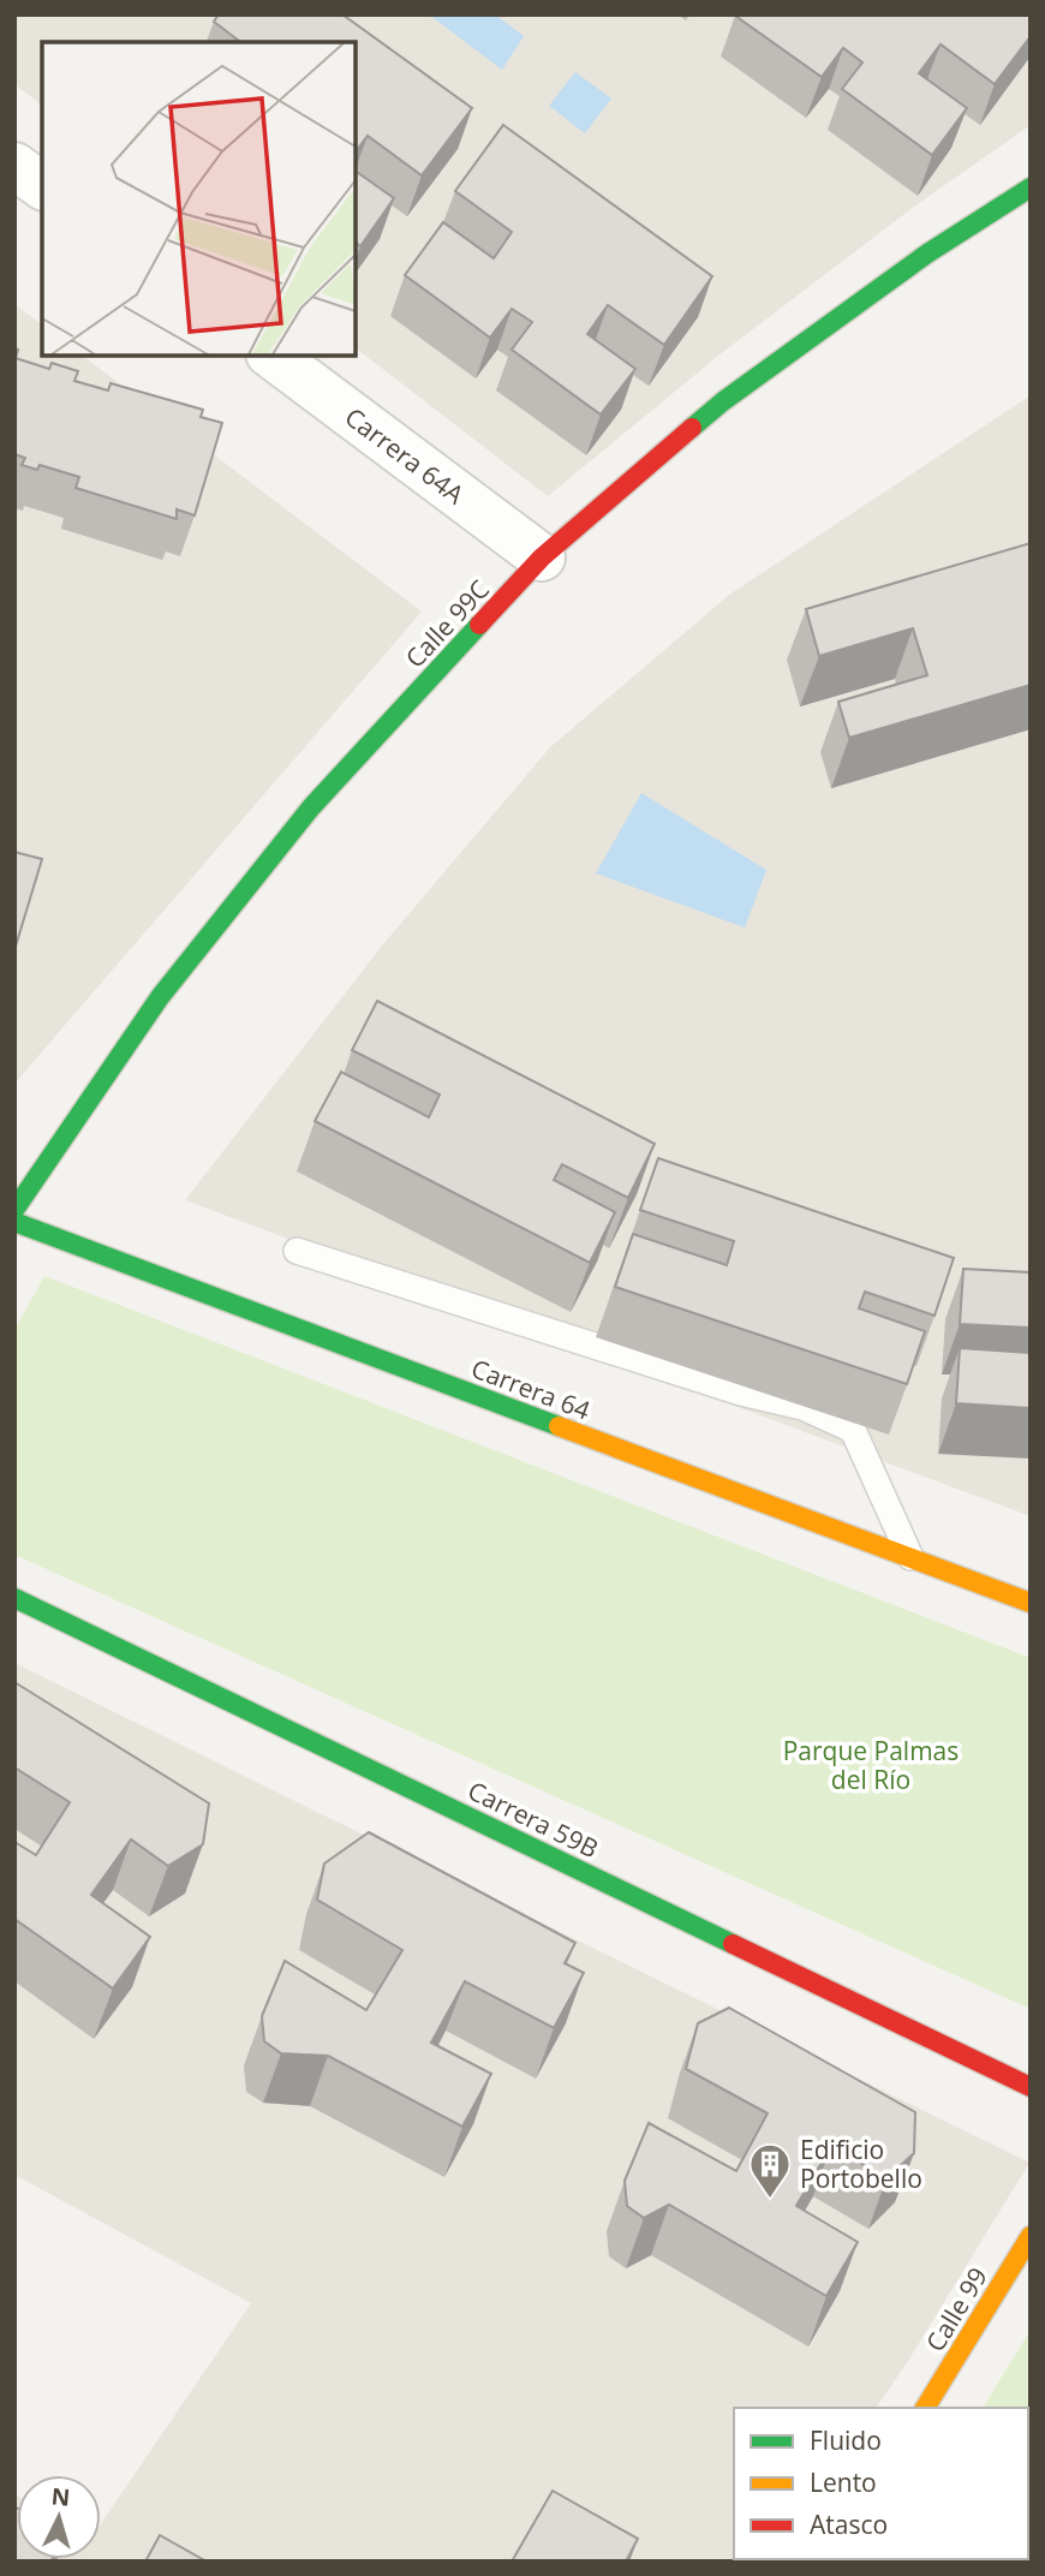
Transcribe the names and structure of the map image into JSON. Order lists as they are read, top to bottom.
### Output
{
  "streets": {
    "street": [
      "Carrera 64A",
      "Calle 99C",
      "Carrera 64",
      "Carrera 59B",
      "Calle 99"
    ]
  },
  "crossings": [
    ["Carrera 64A", "Calle 99C"]
  ],
  "parks": ["Parque Palmas del Río"],
  "places": {
    "building": ["Edificio Portobello"]
  },
  "legend": ["Fluido", "Lento", "Atasco"],
  "north": "top"
}
